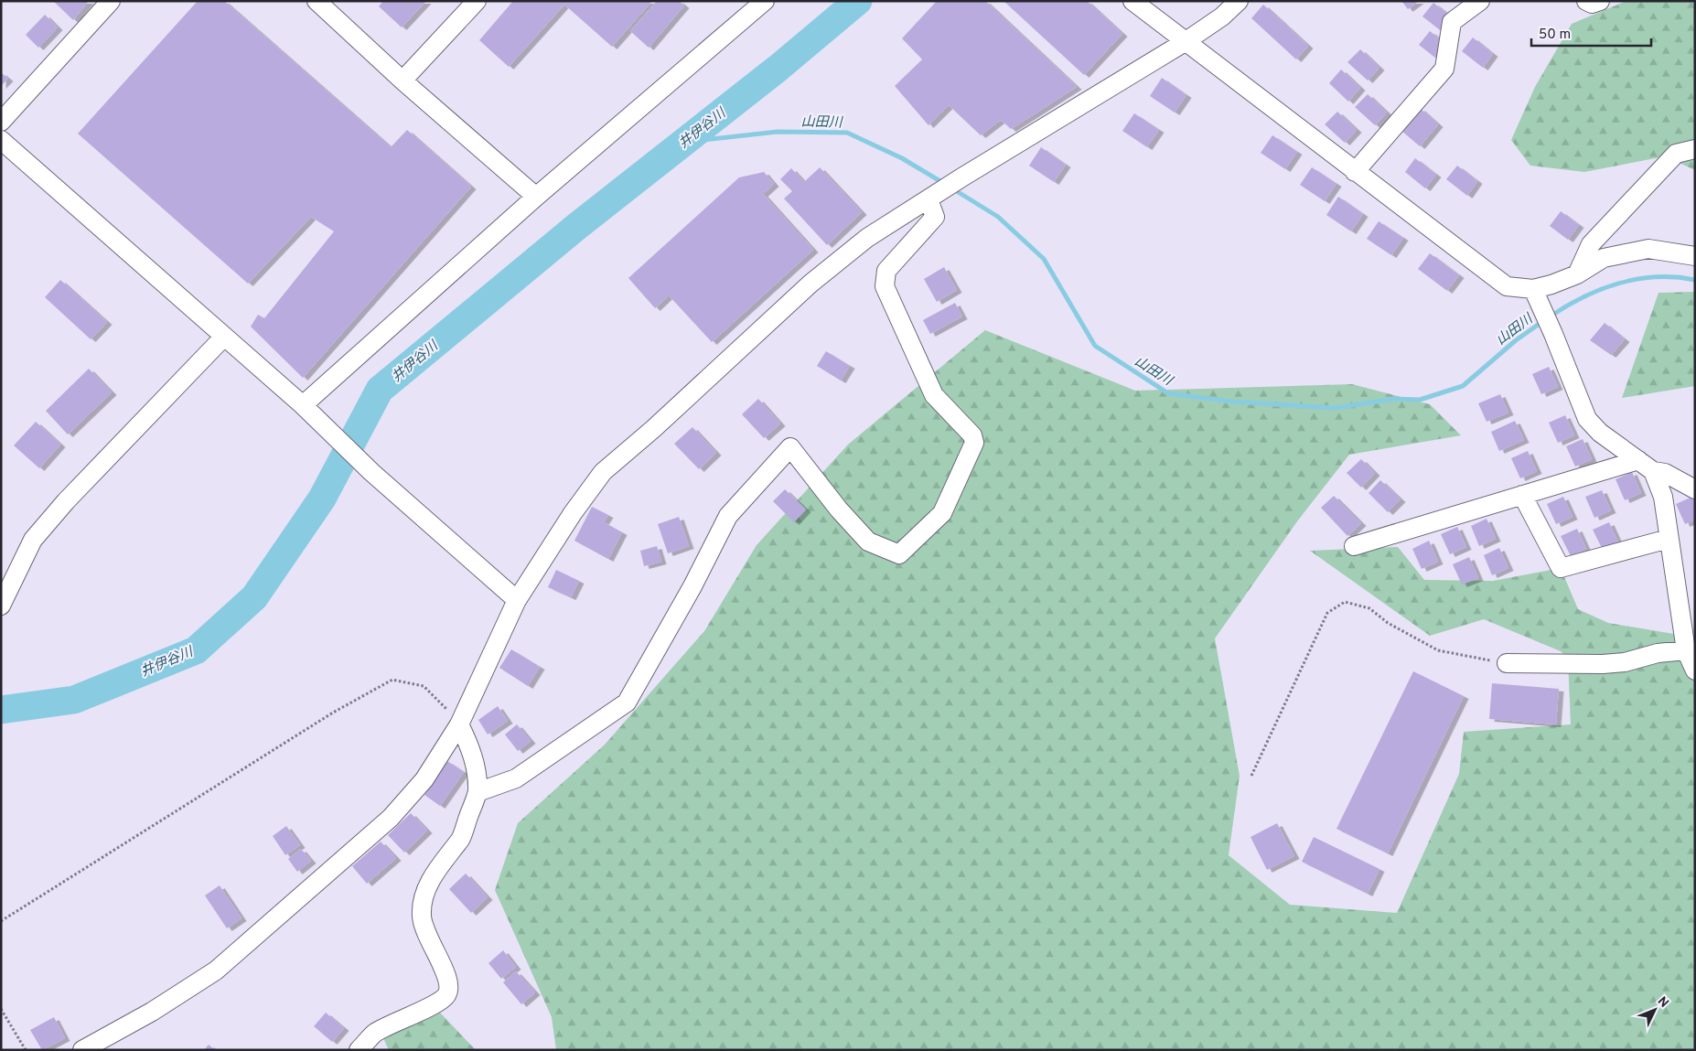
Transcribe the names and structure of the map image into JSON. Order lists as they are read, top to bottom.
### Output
{
  "water": ["山田川", "井伊谷川"],
  "scale_bar": "50 m",
  "north": "top right"
}
